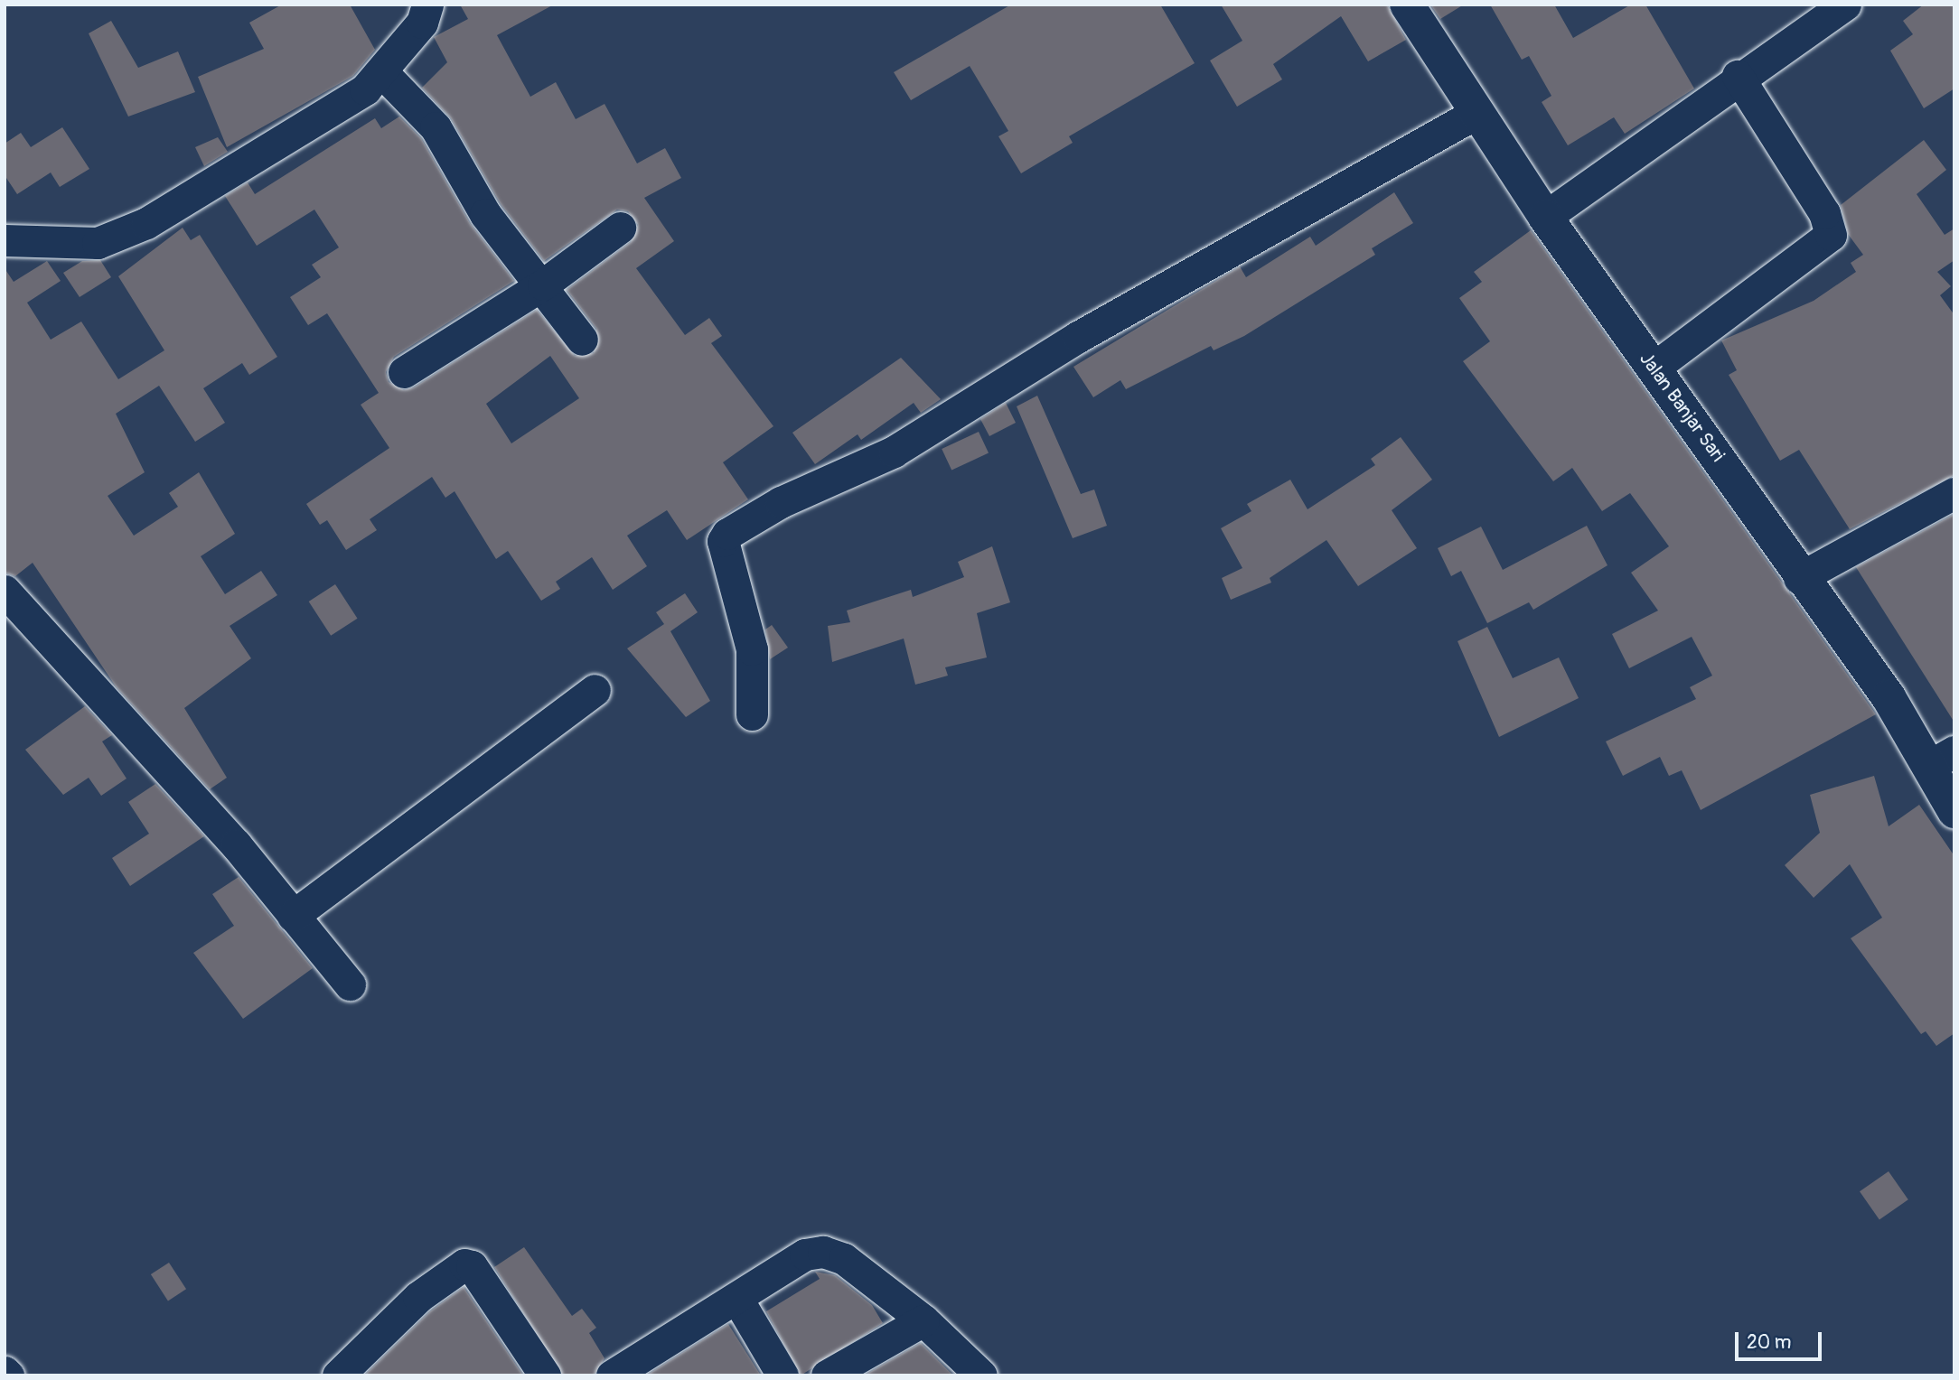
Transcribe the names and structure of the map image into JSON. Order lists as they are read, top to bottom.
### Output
{
  "streets": {
    "street": ["Jalan Banjar Sari"]
  },
  "scale_bar": "20 m"
}
